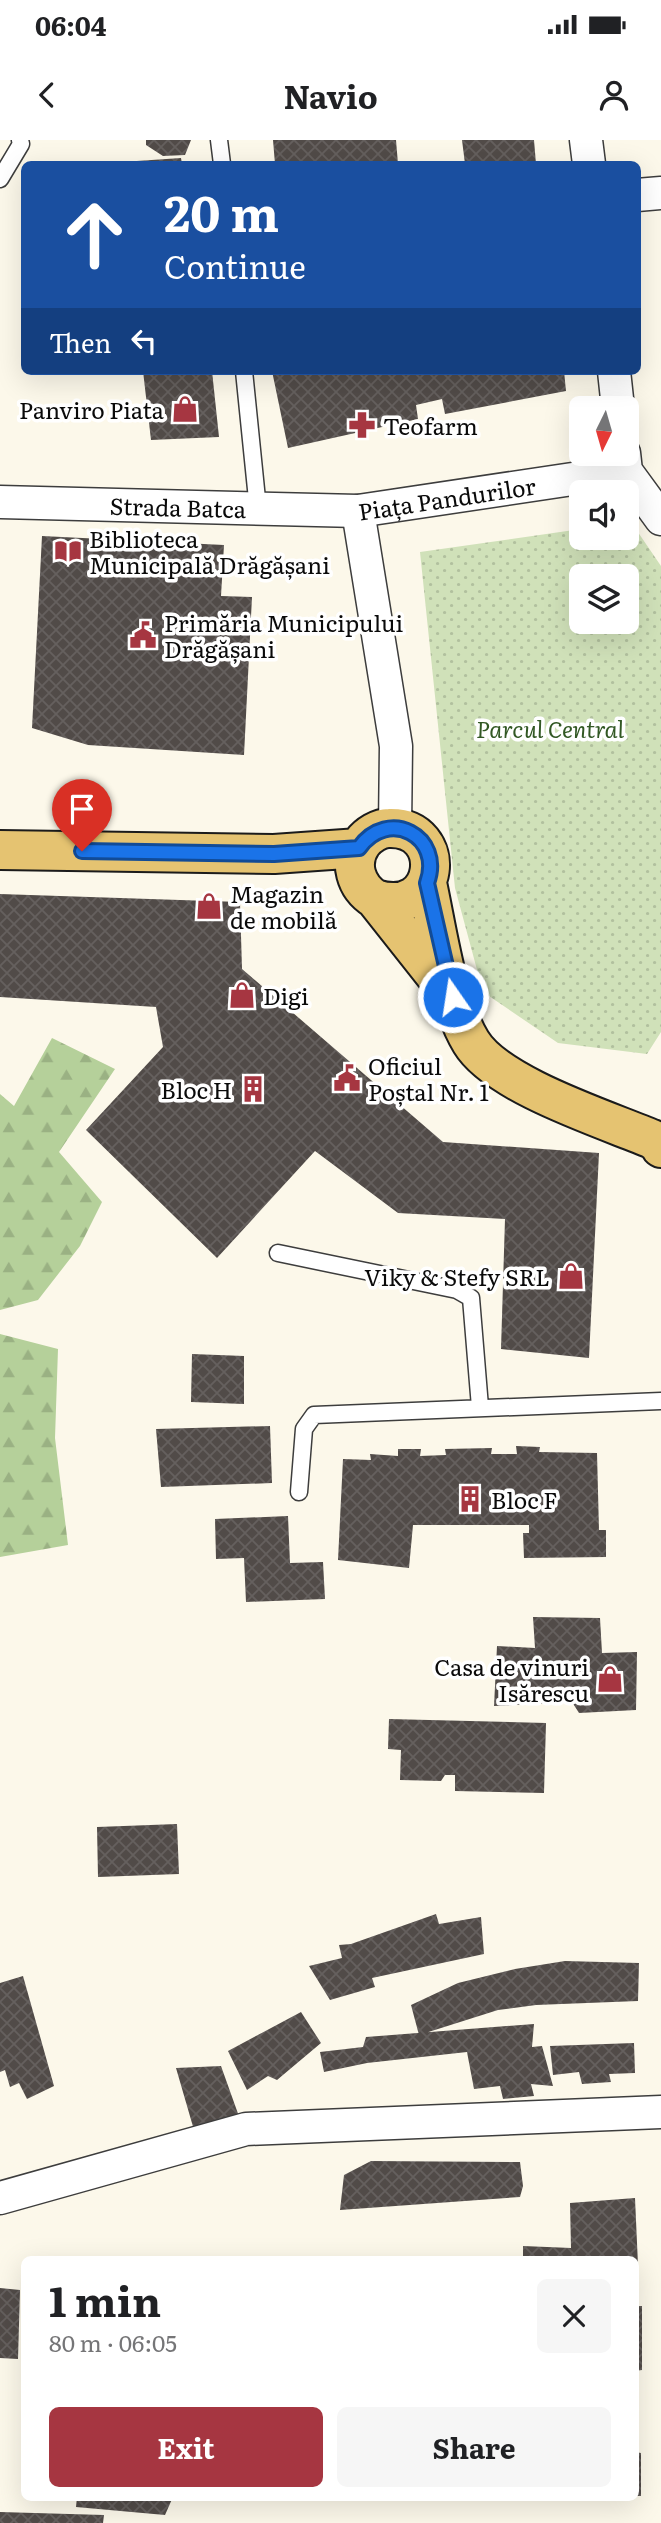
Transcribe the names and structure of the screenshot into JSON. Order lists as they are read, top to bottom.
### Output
{
  "streets": {
    "street": ["Piața Pandurilor", "Strada Batca"]
  },
  "crossings": [
    ["Piața Pandurilor", "Strada Batca"]
  ],
  "parks": ["Parcul Central"],
  "places": {
    "shop": [
      "Panviro Piata",
      "Magazin de mobilă",
      "Digi",
      "Viky & Stefy SRL",
      "Casa de vinuri Isărescu"
    ],
    "pharmacy": ["Teofarm"],
    "library": ["Biblioteca Municipală Drăgășani"],
    "public building": ["Primăria Municipului Drăgășani", "Oficiul Poștal Nr. 1"],
    "building": ["Bloc H", "Bloc F"]
  },
  "north": "bottom",
  "page": {
    "status": "06:04",
    "header": "Navio",
    "turn": ["20 m", "Continue"],
    "then": "Then",
    "heading": ["1 min", "80 m · 06:05"],
    "buttons": ["Exit", "Share"]
  }
}
